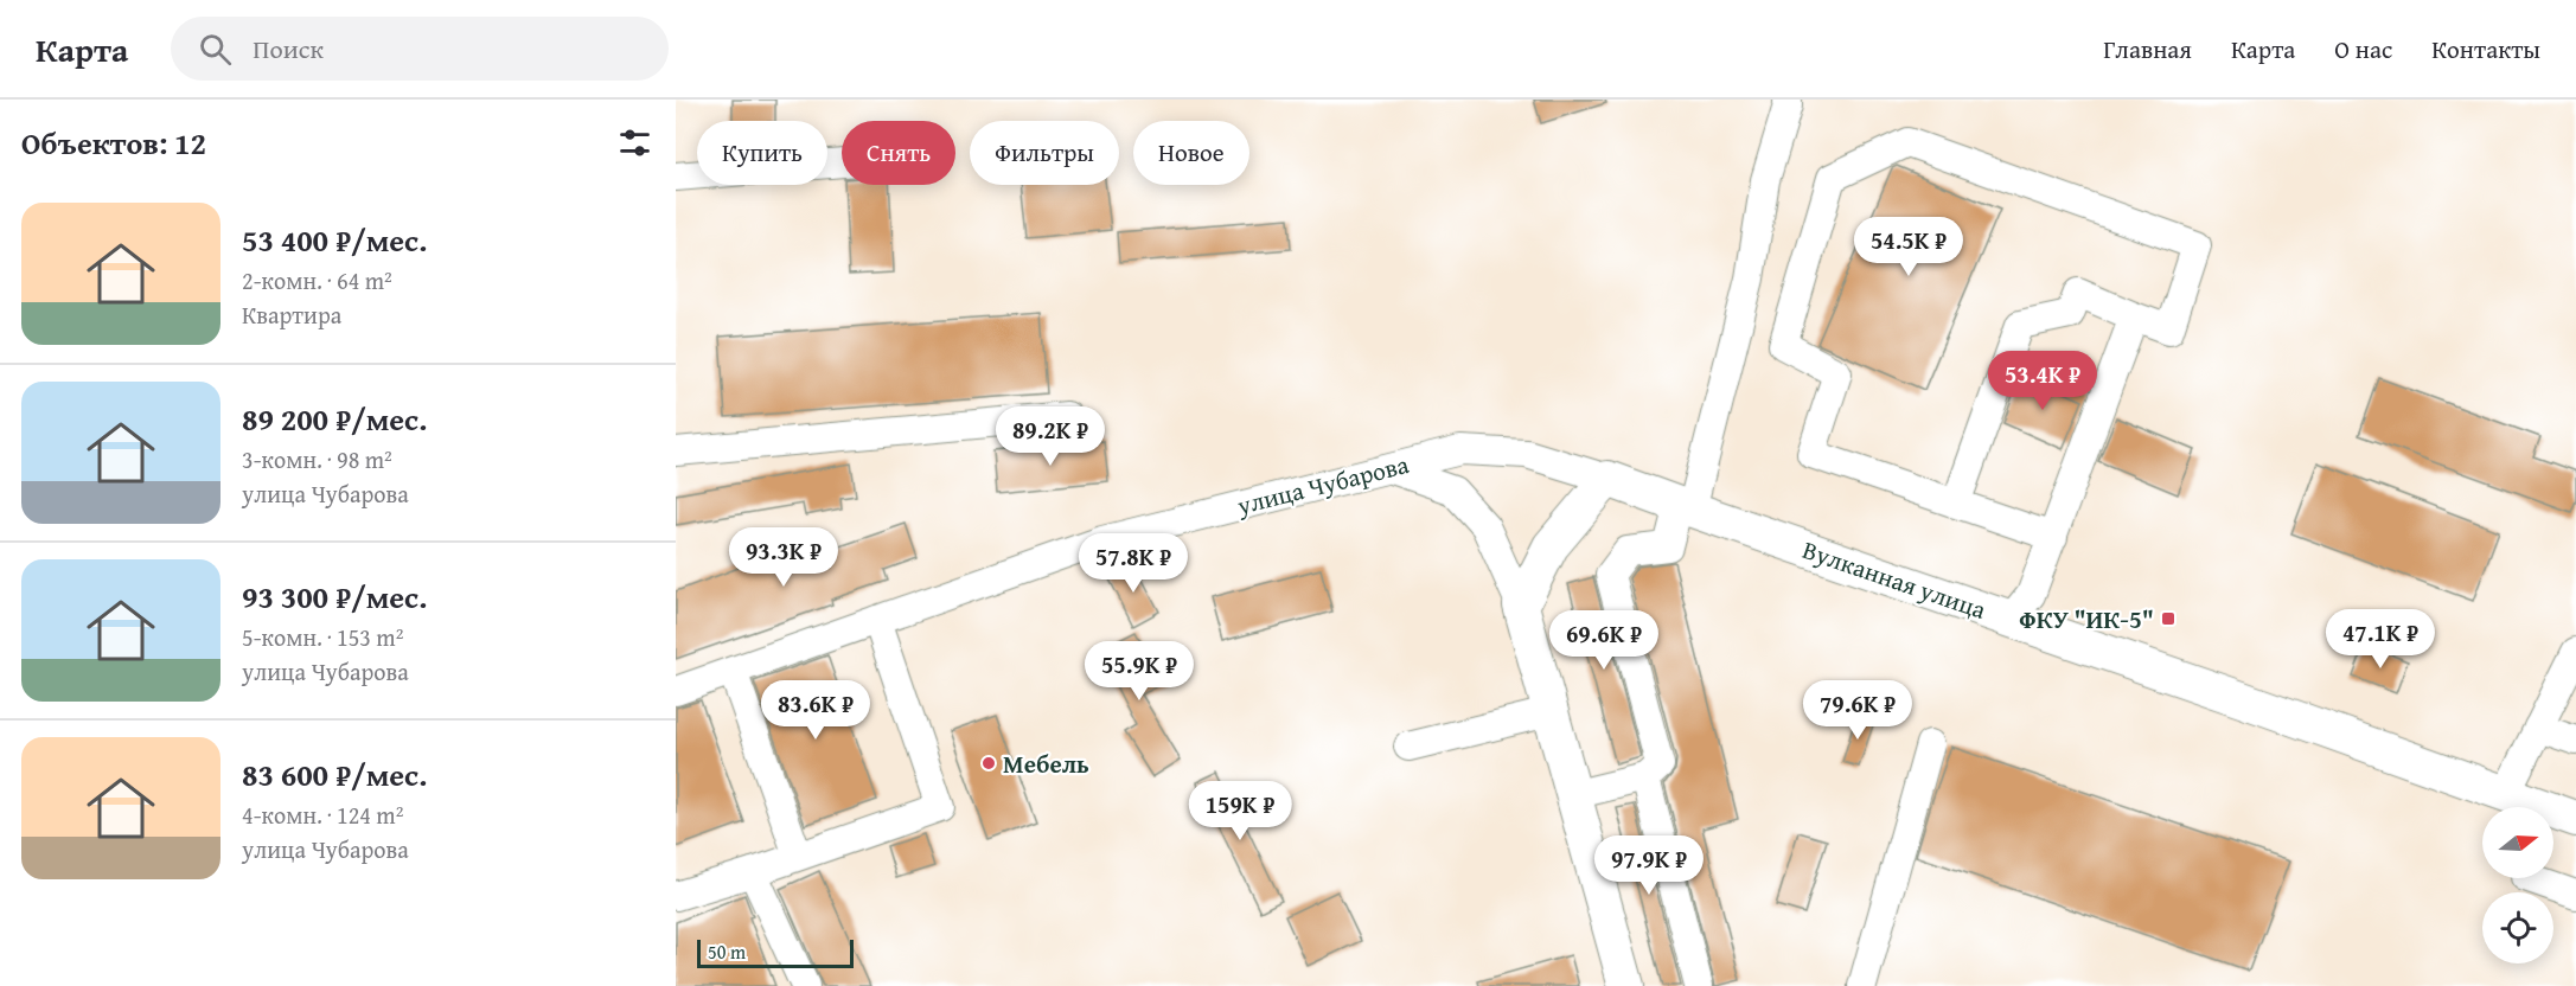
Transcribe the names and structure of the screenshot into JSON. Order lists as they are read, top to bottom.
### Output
{
  "streets": {
    "main road": ["улица Чубарова", "Вулканная улица"]
  },
  "crossings": [
    ["улица Чубарова", "Вулканная улица"]
  ],
  "places": {
    "transit": ["ФКУ \"ИК-5\""],
    "other": ["Мебель"]
  },
  "scale_bar": "50 m",
  "north": "right",
  "page": {
    "header": "Карта",
    "search": "Поиск",
    "nav": [
      "Главная",
      "Карта",
      "О нас",
      "Контакты"
    ],
    "heading": "Объектов: 12",
    "chip": [
      "Купить",
      "Снять",
      "Фильтры",
      "Новое"
    ],
    "list": [
      {
        "name": "53 400 ₽/мес.",
        "note": "2-комн. · 64 m² · Квартира"
      },
      {
        "name": "89 200 ₽/мес.",
        "note": "3-комн. · 98 m² · улица Чубарова"
      },
      {
        "name": "93 300 ₽/мес.",
        "note": "5-комн. · 153 m² · улица Чубарова"
      },
      {
        "name": "83 600 ₽/мес.",
        "note": "4-комн. · 124 m² · улица Чубарова"
      }
    ],
    "price": [
      "54.5K ₽",
      "53.4K ₽",
      "89.2K ₽",
      "93.3K ₽",
      "57.8K ₽",
      "47.1K ₽",
      "69.6K ₽",
      "55.9K ₽",
      "83.6K ₽",
      "79.6K ₽",
      "159K ₽",
      "97.9K ₽"
    ],
    "scale": "50 m"
  }
}
